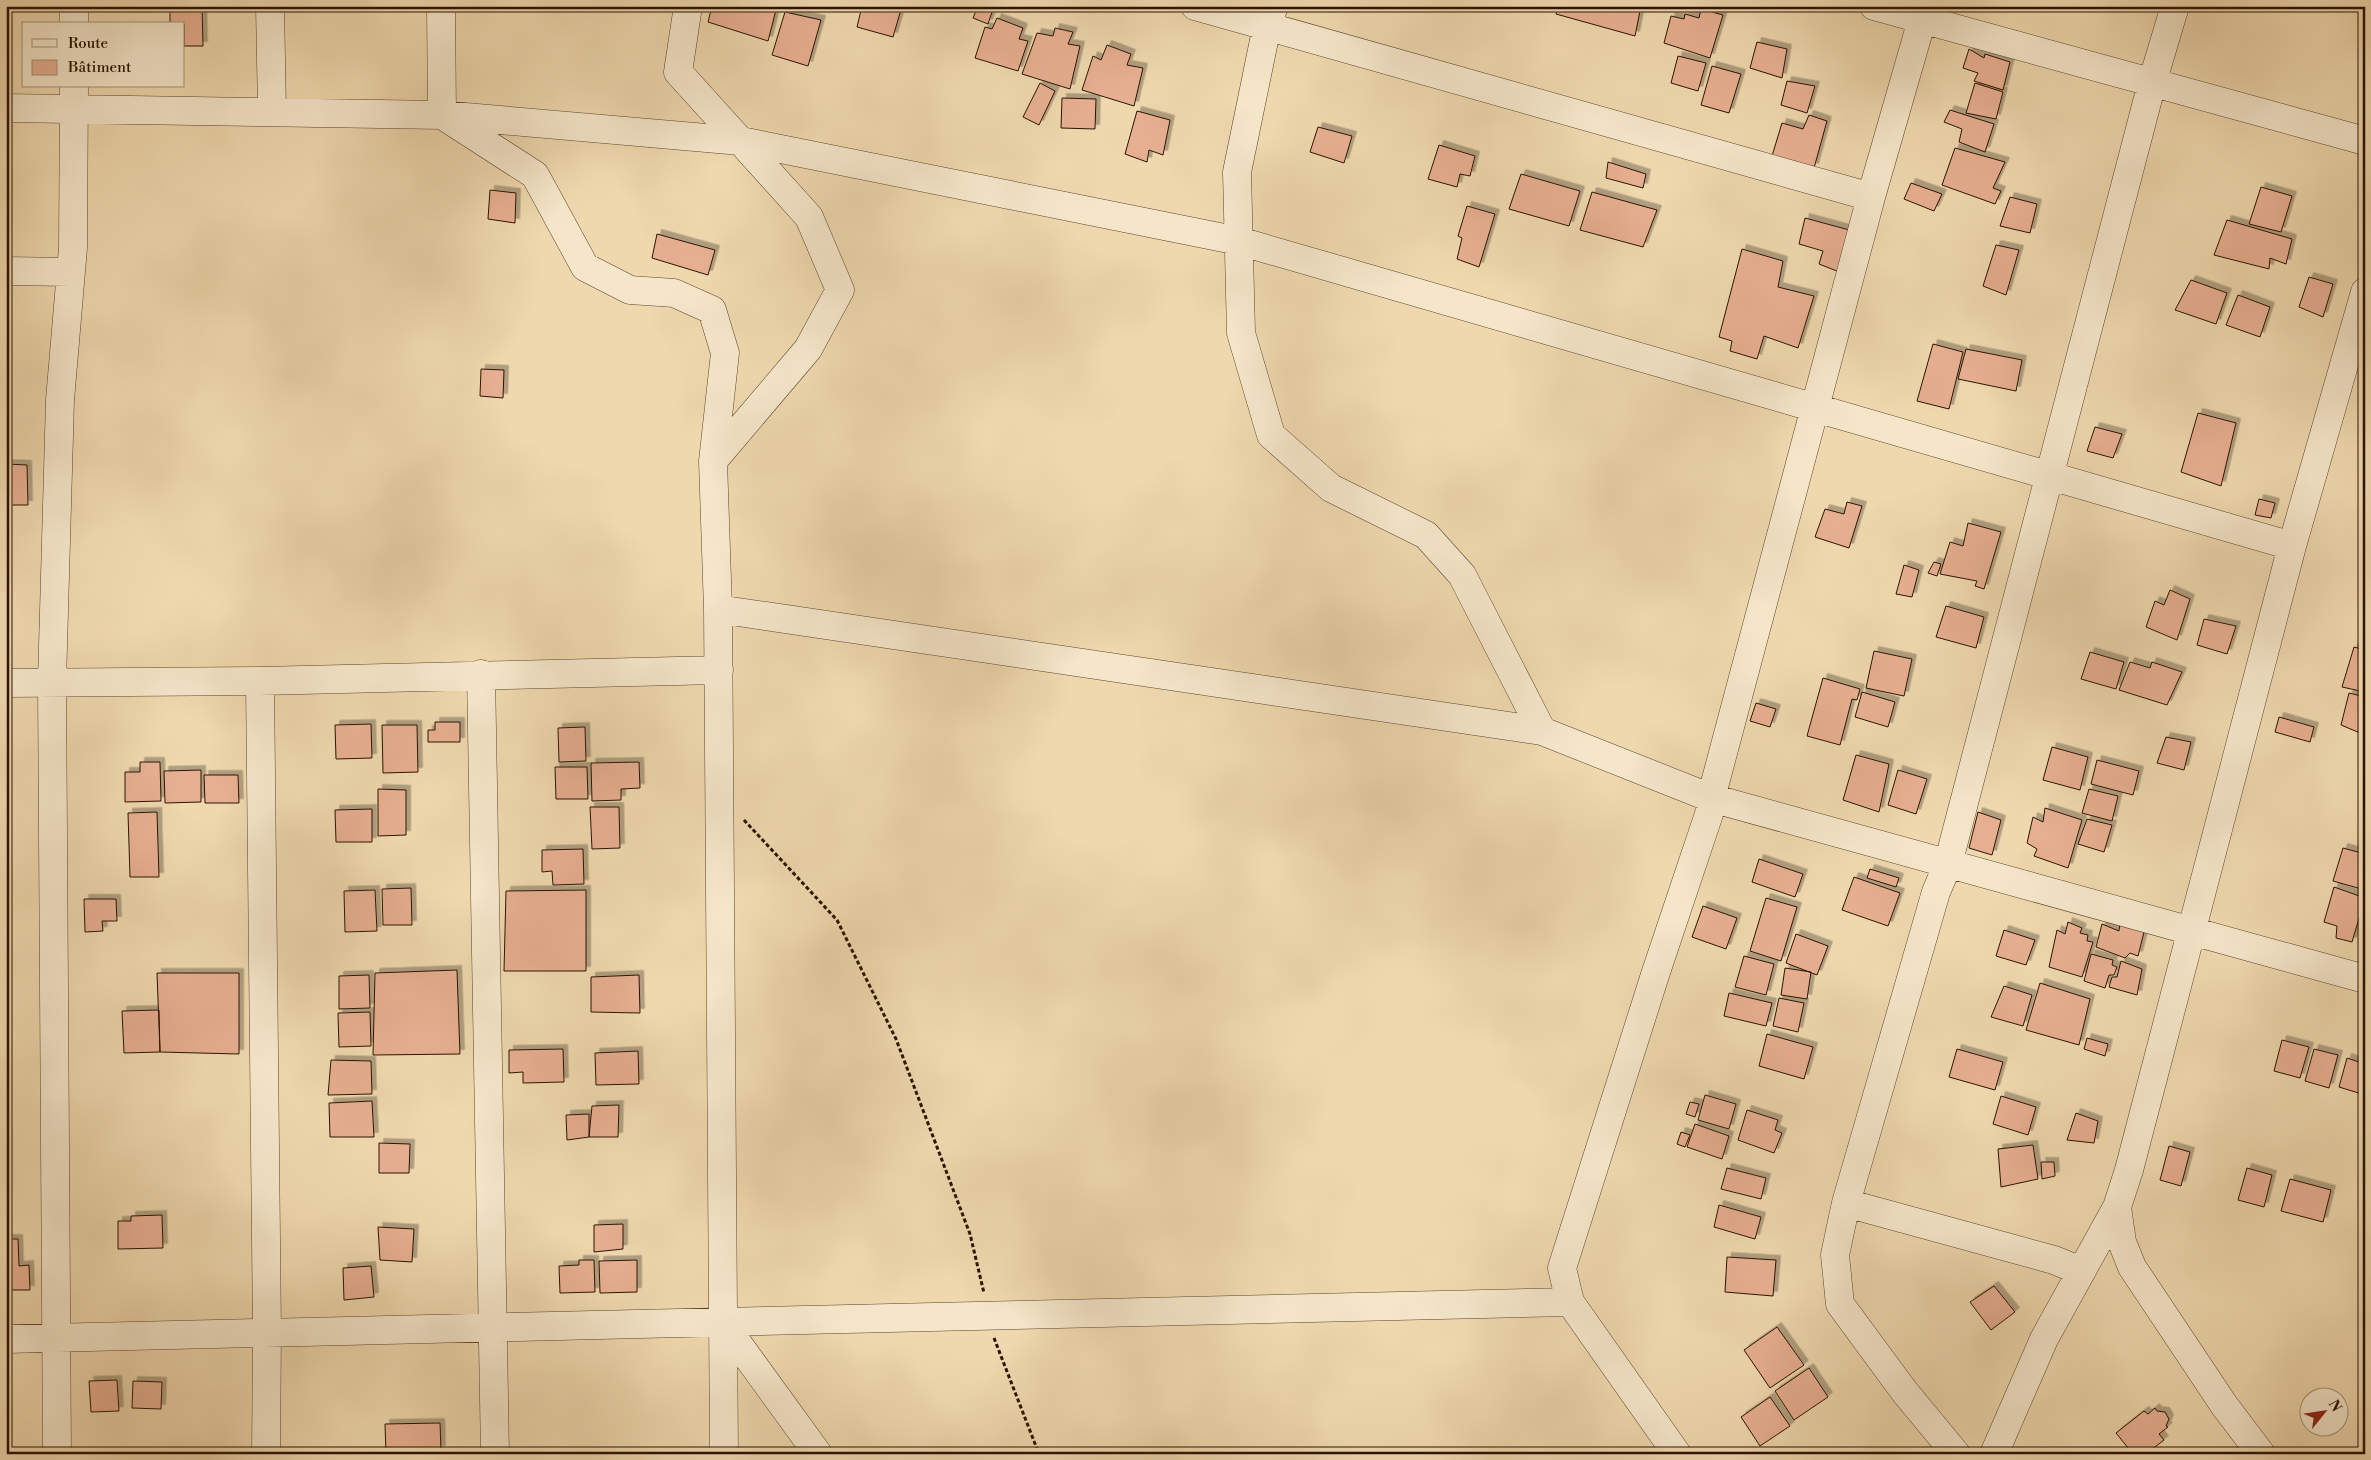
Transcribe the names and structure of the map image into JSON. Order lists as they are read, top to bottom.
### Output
{
  "legend": ["Route", "Bâtiment"],
  "north": "top right"
}
